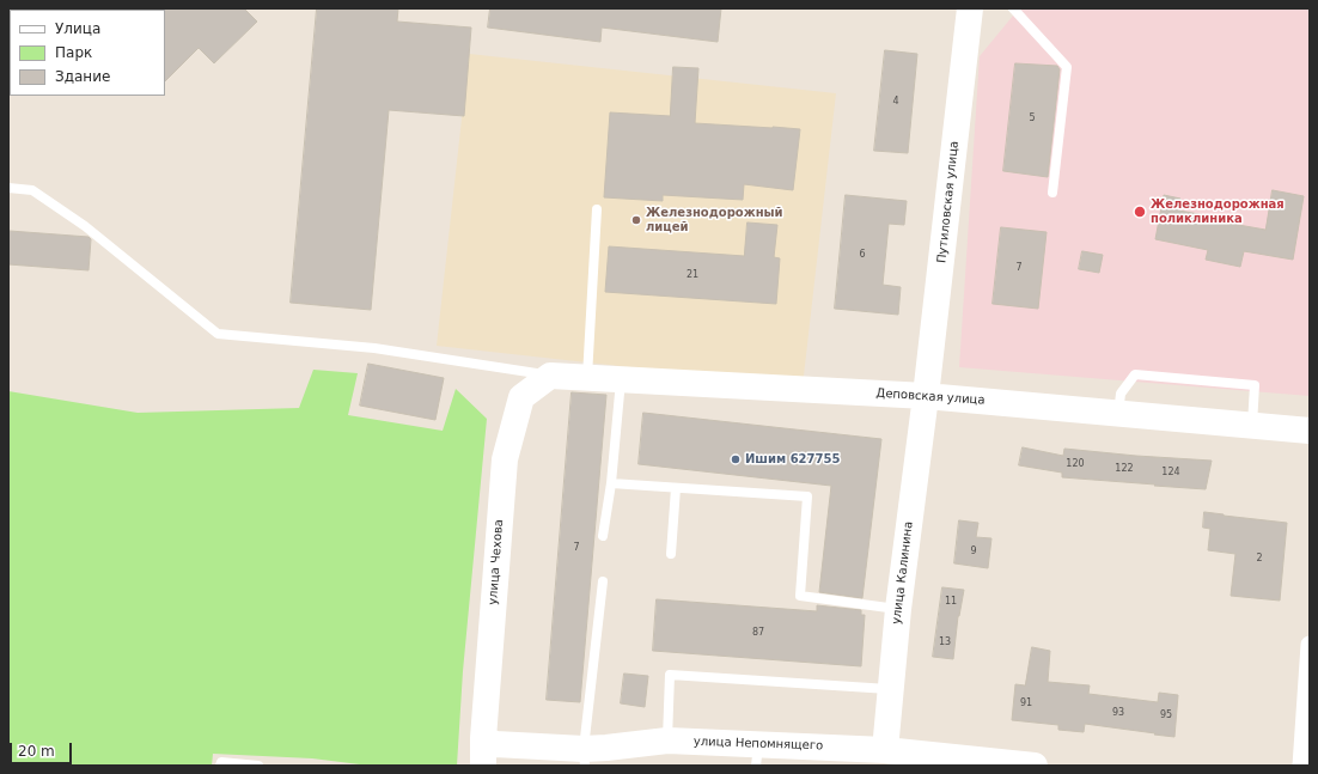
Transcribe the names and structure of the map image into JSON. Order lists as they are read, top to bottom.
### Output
{
  "streets": {
    "main road": [
      "Путиловская улица",
      "Деповская улица",
      "улица Чехова",
      "улица Калинина",
      "улица Непомнящего"
    ]
  },
  "crossings": [
    ["Путиловская улица", "Деповская улица"],
    ["Путиловская улица", "улица Калинина"],
    ["Деповская улица", "улица Чехова"],
    ["Деповская улица", "улица Калинина"],
    ["улица Чехова", "улица Непомнящего"],
    ["улица Калинина", "улица Непомнящего"]
  ],
  "places": ["Железнодорожная поликлиника", "Железнодорожный лицей", "Ишим 627755"],
  "house_numbers": [
    "4",
    "5",
    "6",
    "7",
    "21",
    "120",
    "122",
    "124",
    "7",
    "9",
    "2",
    "11",
    "87",
    "13",
    "91",
    "93",
    "95"
  ],
  "legend": ["Улица", "Парк", "Здание"],
  "scale_bar": "20 m"
}
